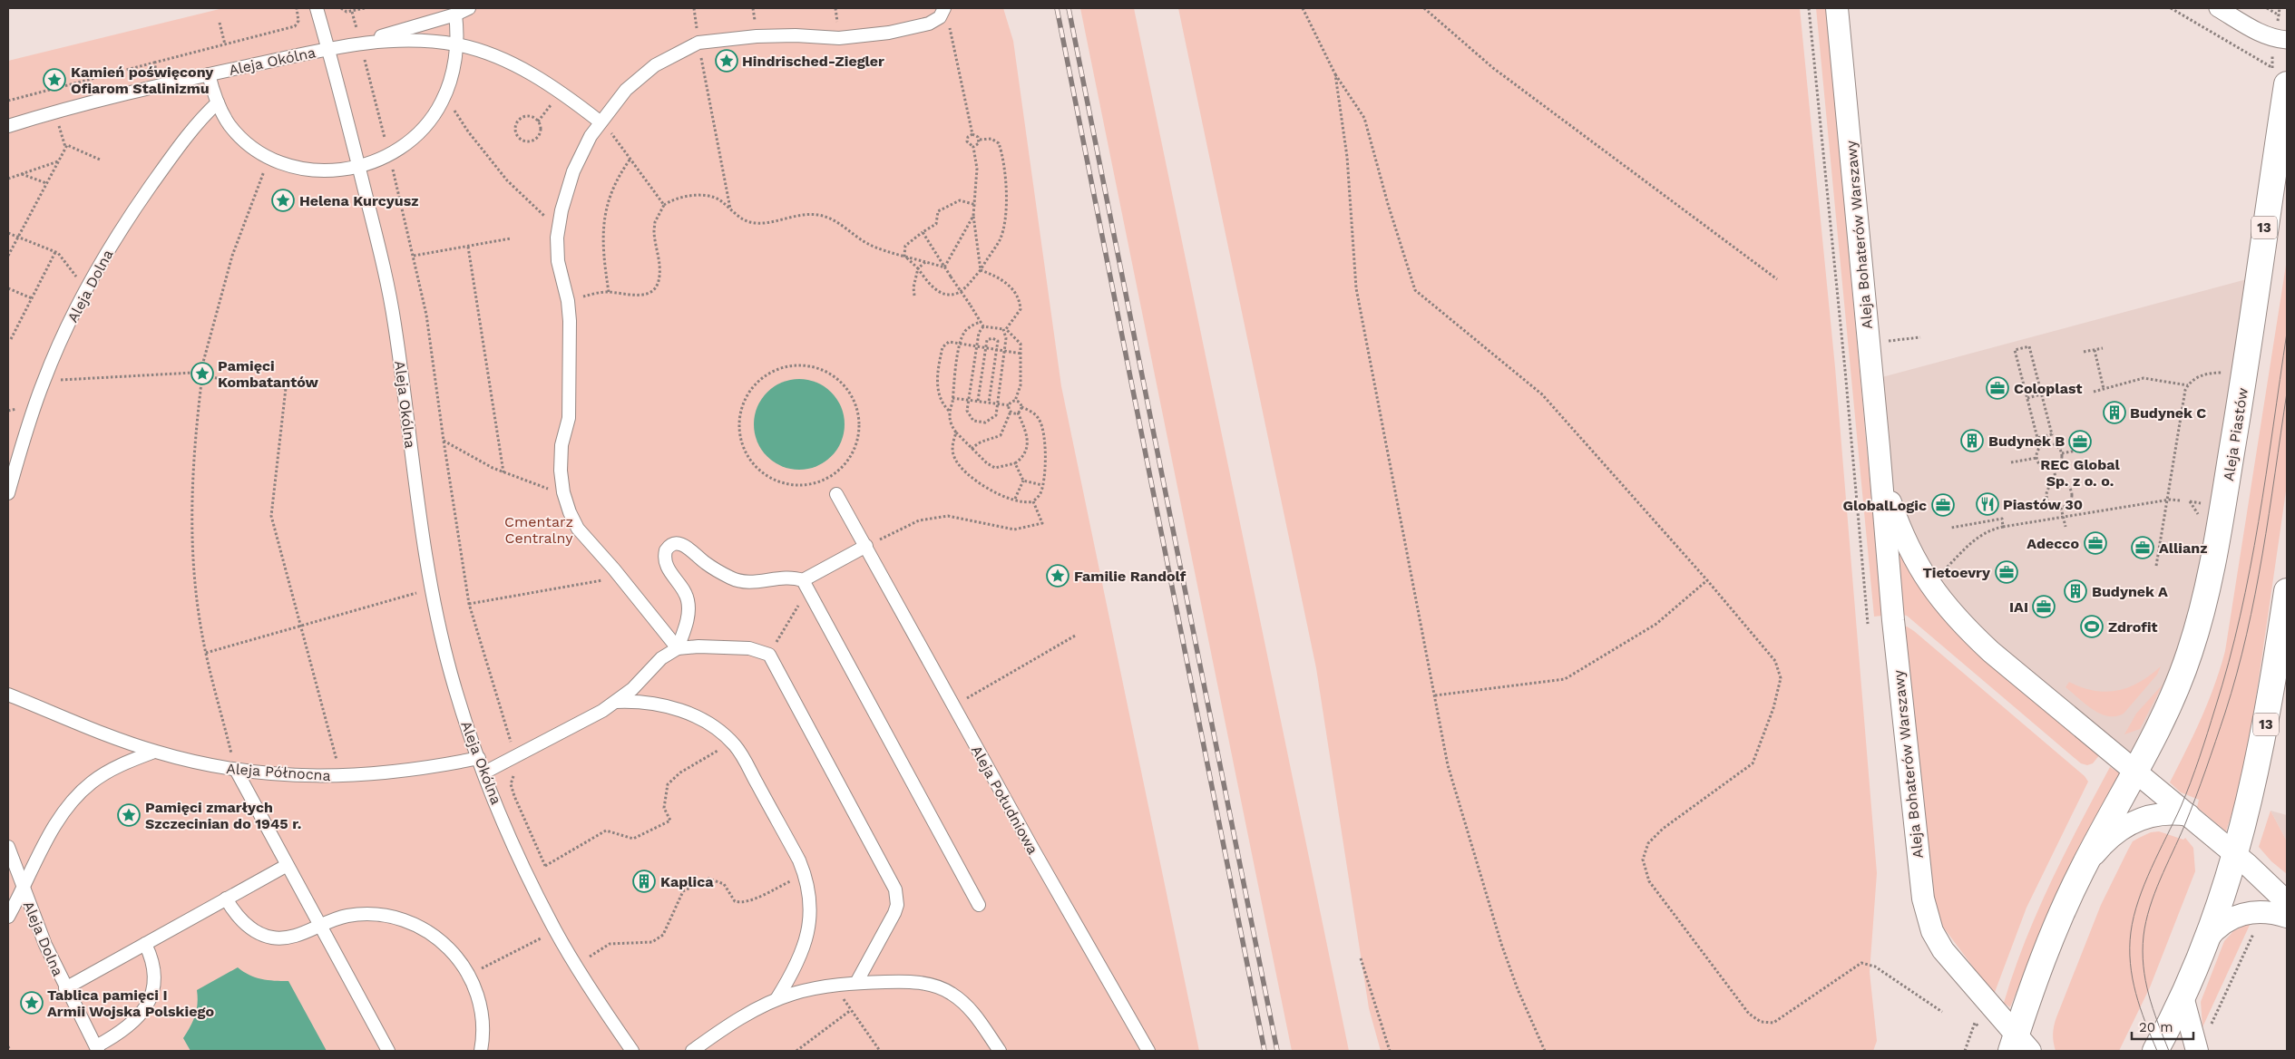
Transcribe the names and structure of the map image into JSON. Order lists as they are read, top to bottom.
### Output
{
  "streets": {
    "main road": ["13", "Aleja Piastów"],
    "street": [
      "Aleja Okólna",
      "Aleja Bohaterów Warszawy",
      "Aleja Dolna",
      "Aleja Północna",
      "Aleja Południowa"
    ]
  },
  "crossings": [
    ["Aleja Okólna", "Aleja Północna"],
    ["13", "Aleja Bohaterów Warszawy"],
    ["13", "Aleja Piastów"],
    ["Aleja Bohaterów Warszawy", "Aleja Piastów"]
  ],
  "parks": ["Cmentarz Centralny"],
  "places": {
    "place": [
      "Hindrisched-Ziegler",
      "Kamień poświęcony Ofiarom Stalinizmu",
      "Helena Kurcyusz",
      "Pamięci Kombatantów",
      "Familie Randolf",
      "Pamięci zmarłych Szczecinian do 1945 r.",
      "Tablica pamięci I Armii Wojska Polskiego"
    ],
    "office": [
      "Coloplast",
      "REC Global Sp. z o. o.",
      "GlobalLogic",
      "Adecco",
      "Allianz",
      "Tietoevry",
      "IAI"
    ],
    "building": [
      "Budynek C",
      "Budynek B",
      "Budynek A",
      "Kaplica"
    ],
    "restaurant": ["Piastów 30"],
    "sports": ["Zdrofit"]
  },
  "scale_bar": "20 m"
}
